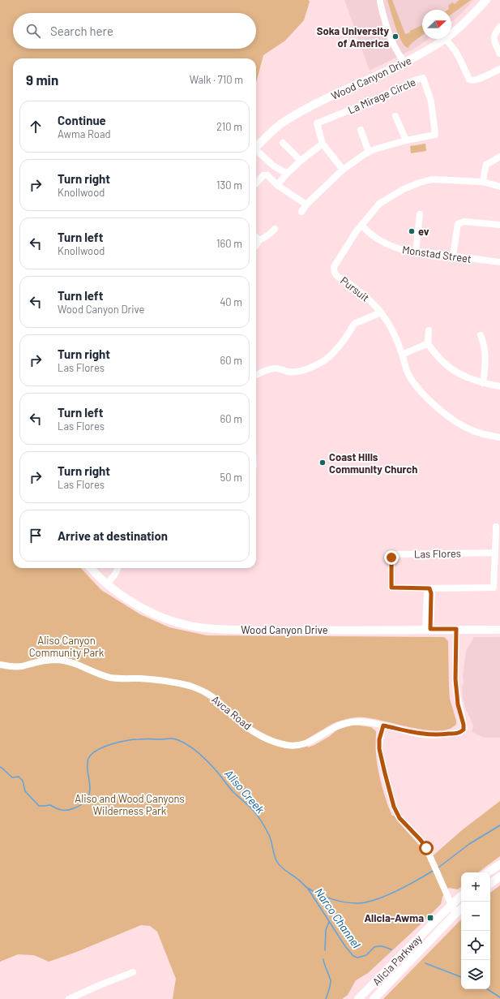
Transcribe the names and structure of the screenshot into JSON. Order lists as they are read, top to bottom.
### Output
{
  "streets": {
    "main road": ["Wood Canyon Drive", "Alicia Parkway"],
    "street": [
      "La Mirage Circle",
      "Monstad Street",
      "Pursuit",
      "Las Flores",
      "Avca Road"
    ]
  },
  "crossings": [
    ["Wood Canyon Drive", "Avca Road"],
    ["Monstad Street", "Pursuit"]
  ],
  "water": ["Aliso Creek", "Narco Channel"],
  "parks": ["Aliso Canyon Community Park", "Aliso and Wood Canyons Wilderness Park"],
  "places": {
    "other": ["Soka University of America", "ev", "Coast Hills Community Church"],
    "transit": ["Alicia-Awma"]
  },
  "north": "right",
  "page": {
    "search": "Search here",
    "heading": ["9 min", "Walk · 710 m"],
    "list": [
      ["Continue", "Awma Road", "210 m"],
      ["Turn right", "Knollwood", "130 m"],
      ["Turn left", "Knollwood", "160 m"],
      ["Turn left", "Wood Canyon Drive", "40 m"],
      ["Turn right", "Las Flores", "60 m"],
      ["Turn left", "Las Flores", "60 m"],
      ["Turn right", "Las Flores", "50 m"],
      "Arrive at destination"
    ],
    "map_buttons": ["+", "−"]
  }
}
